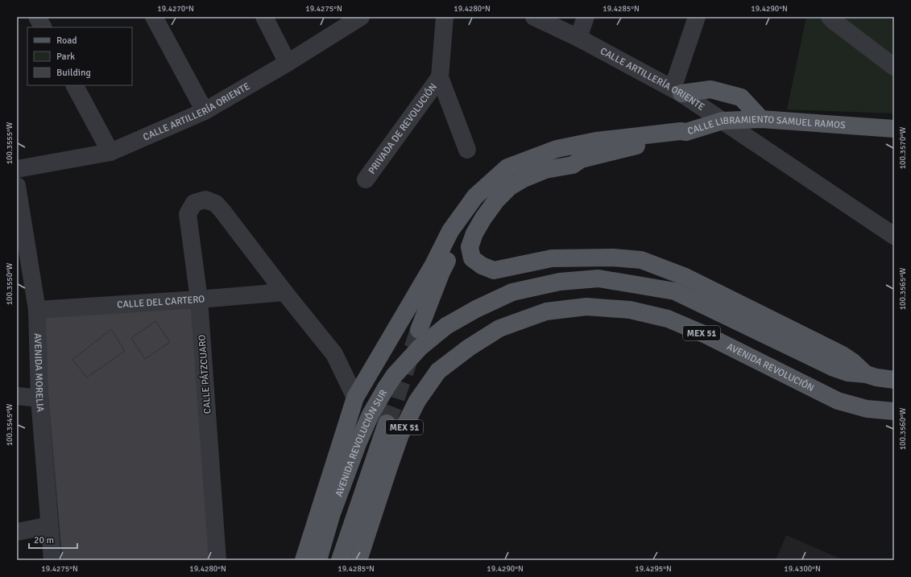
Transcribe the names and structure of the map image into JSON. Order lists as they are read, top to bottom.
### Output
{
  "streets": {
    "main road": [
      "CALLE LIBRAMIENTO SAMUEL RAMOS",
      "MEX 51",
      "AVENIDA REVOLUCIÓN",
      "AVENIDA REVOLUCIÓN SUR"
    ],
    "street": [
      "CALLE ARTILLERÍA ORIENTE",
      "PRIVADA DE REVOLUCIÓN",
      "CALLE DEL CARTERO",
      "AVENIDA MORELIA",
      "CALLE PÁTZCUARO"
    ]
  },
  "crossings": [
    ["CALLE ARTILLERÍA ORIENTE", "CALLE LIBRAMIENTO SAMUEL RAMOS"],
    ["CALLE DEL CARTERO", "AVENIDA MORELIA"],
    ["CALLE DEL CARTERO", "CALLE PÁTZCUARO"],
    ["MEX 51", "AVENIDA REVOLUCIÓN SUR"]
  ],
  "legend": ["Road", "Park", "Building"],
  "scale_bar": "20 m",
  "coordinates": [
    "19.4270°N",
    "19.4275°N",
    "19.4280°N",
    "19.4285°N",
    "19.4290°N",
    "100.3555°W",
    "100.3570°W",
    "100.3550°W",
    "100.3565°W",
    "100.3545°W",
    "100.3560°W",
    "19.4295°N",
    "19.4300°N"
  ]
}
